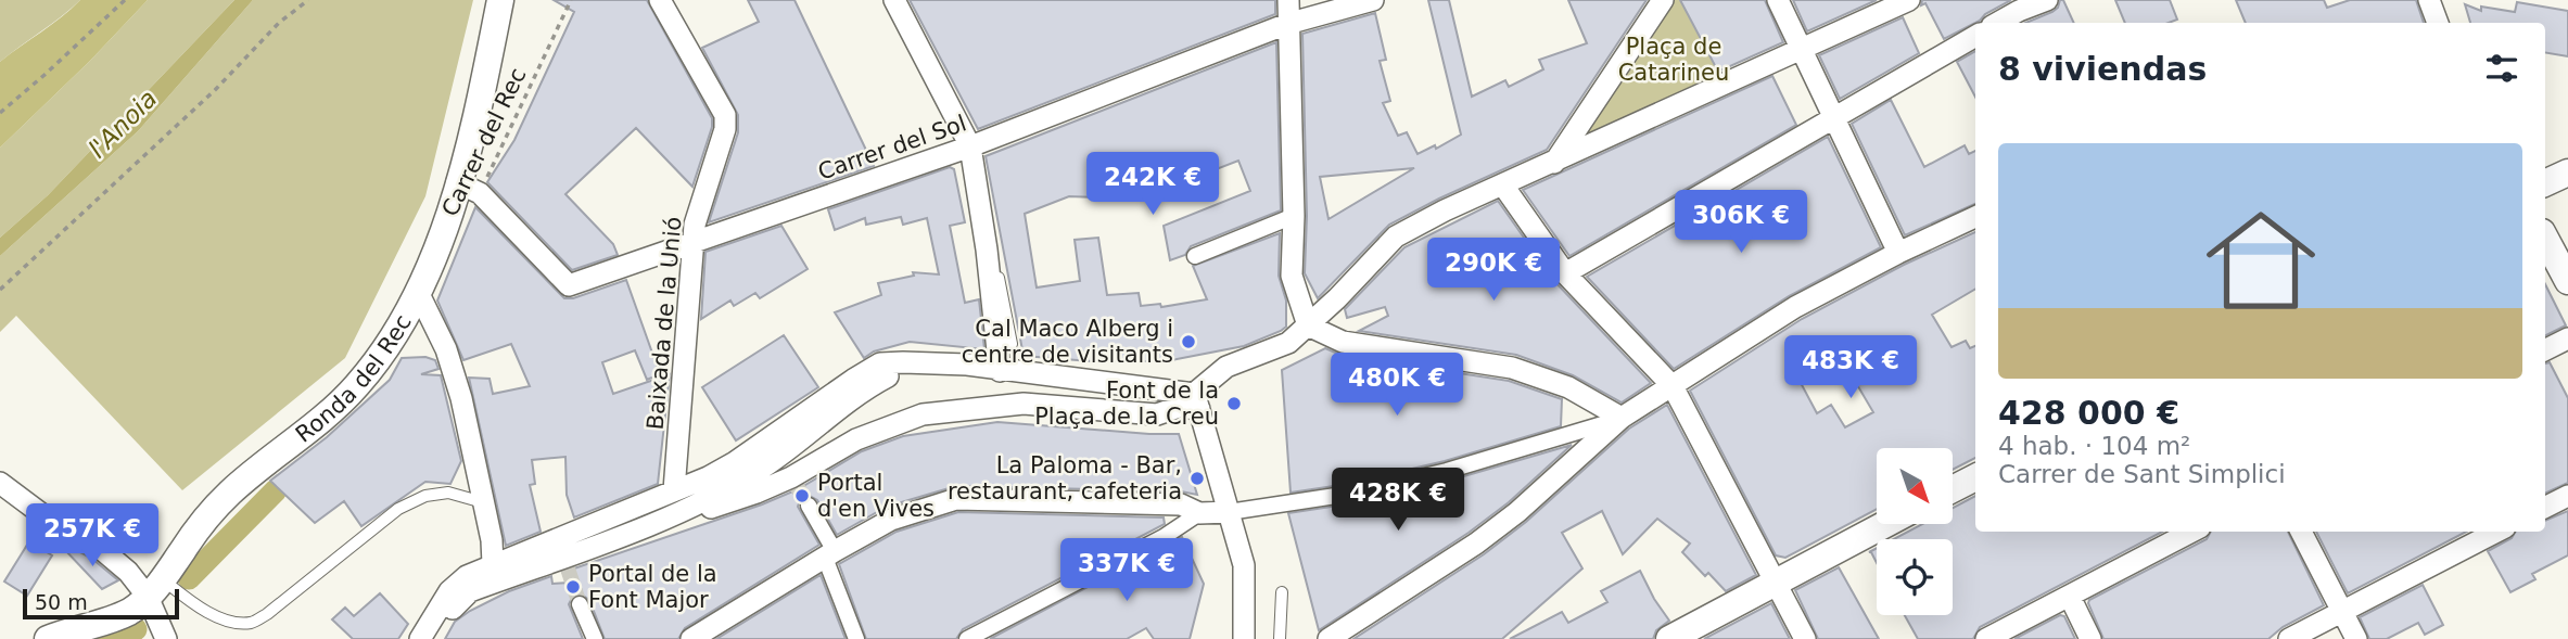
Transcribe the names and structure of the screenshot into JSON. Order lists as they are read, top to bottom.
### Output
{
  "streets": {
    "street": ["Carrer del Sol", "Baixada de la Unió", "Ronda del Rec"],
    "path": ["Carrer del Rec"]
  },
  "crossings": [
    ["Carrer del Rec", "Carrer del Sol"],
    ["Carrer del Rec", "Ronda del Rec"],
    ["Carrer del Sol", "Baixada de la Unió"],
    ["Carrer del Sol", "Ronda del Rec"]
  ],
  "water": ["l'Anoia"],
  "parks": ["Plaça de Catarineu"],
  "places": [
    "Cal Maco Alberg i centre de visitants",
    "Font de la Plaça de la Creu",
    "La Paloma - Bar, restaurant, cafeteria",
    "Portal d'en Vives",
    "Portal de la Font Major"
  ],
  "scale_bar": "50 m",
  "north": "bottom right",
  "page": {
    "heading": "8 viviendas",
    "list": [
      {
        "name": "428 000 €",
        "note": "4 hab. · 104 m² · Carrer de Sant Simplici"
      }
    ],
    "price": [
      "242K €",
      "306K €",
      "290K €",
      "483K €",
      "480K €",
      "428K €",
      "257K €",
      "337K €"
    ],
    "scale": "50 m"
  }
}
